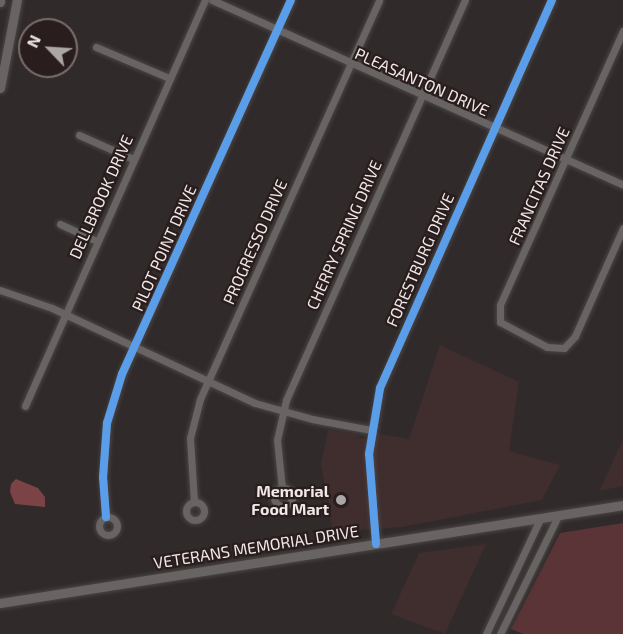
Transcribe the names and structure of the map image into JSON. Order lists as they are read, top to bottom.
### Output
{
  "streets": {
    "main road": ["VETERANS MEMORIAL DRIVE"],
    "street": [
      "PLEASANTON DRIVE",
      "FRANCITAS DRIVE",
      "DELLBROOK DRIVE",
      "CHERRY SPRING DRIVE",
      "PROGRESSO DRIVE",
      "PILOT POINT DRIVE",
      "FORESTBURG DRIVE"
    ]
  },
  "crossings": [
    ["PLEASANTON DRIVE", "FRANCITAS DRIVE"],
    ["PLEASANTON DRIVE", "CHERRY SPRING DRIVE"],
    ["PLEASANTON DRIVE", "PROGRESSO DRIVE"],
    ["PLEASANTON DRIVE", "PILOT POINT DRIVE"],
    ["PLEASANTON DRIVE", "FORESTBURG DRIVE"],
    ["FORESTBURG DRIVE", "VETERANS MEMORIAL DRIVE"]
  ],
  "places": ["Memorial Food Mart"],
  "north": "top left"
}
